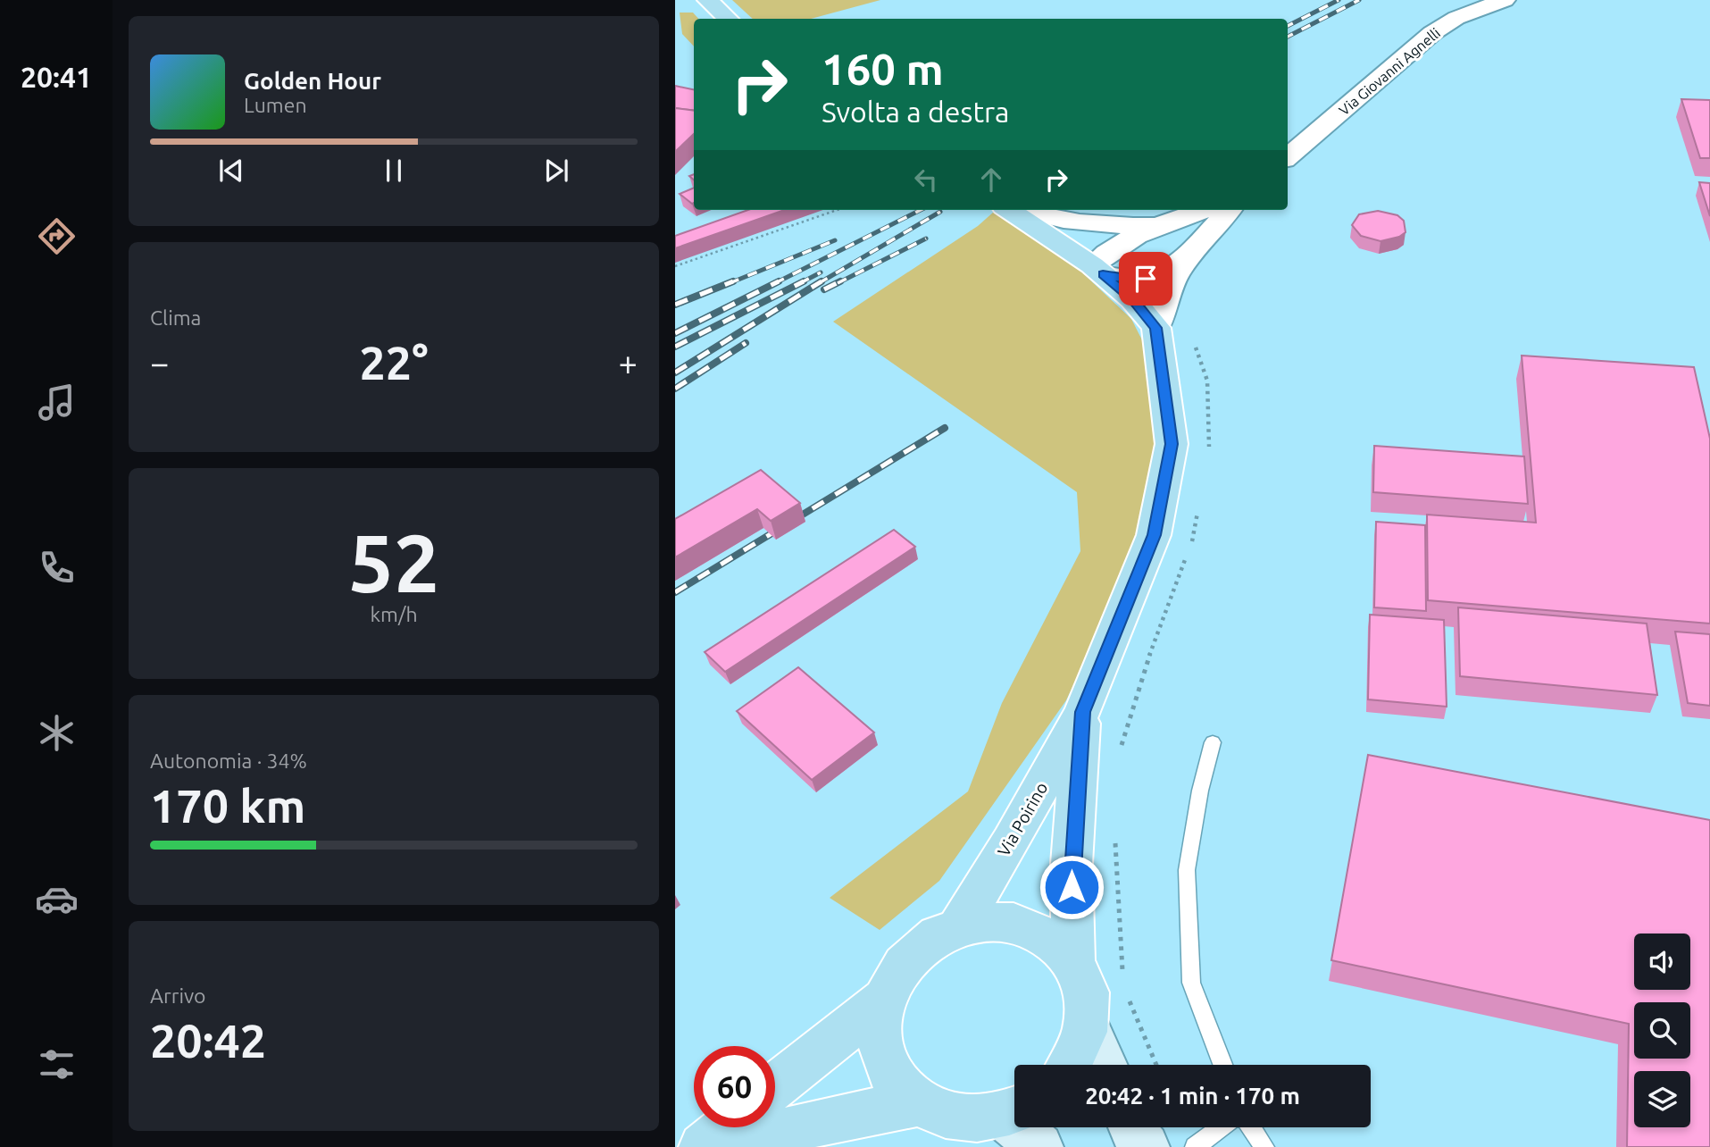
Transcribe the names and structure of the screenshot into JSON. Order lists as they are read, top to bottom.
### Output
{
  "streets": {
    "main road": ["Via Poirino"],
    "street": ["Via Giovanni Agnelli"]
  },
  "page": {
    "tabs": "20:41",
    "turn": ["160 m", "Svolta a destra"],
    "song": ["Golden Hour", "Lumen"],
    "tile": [
      "Clima",
      ["52", "km/h"],
      ["Autonomia · 34%", "170 km"],
      ["Arrivo", "20:42"]
    ],
    "heat": ["−", "22°", "+"],
    "limit": "60",
    "trip": "20:42 · 1 min · 170 m"
  }
}
